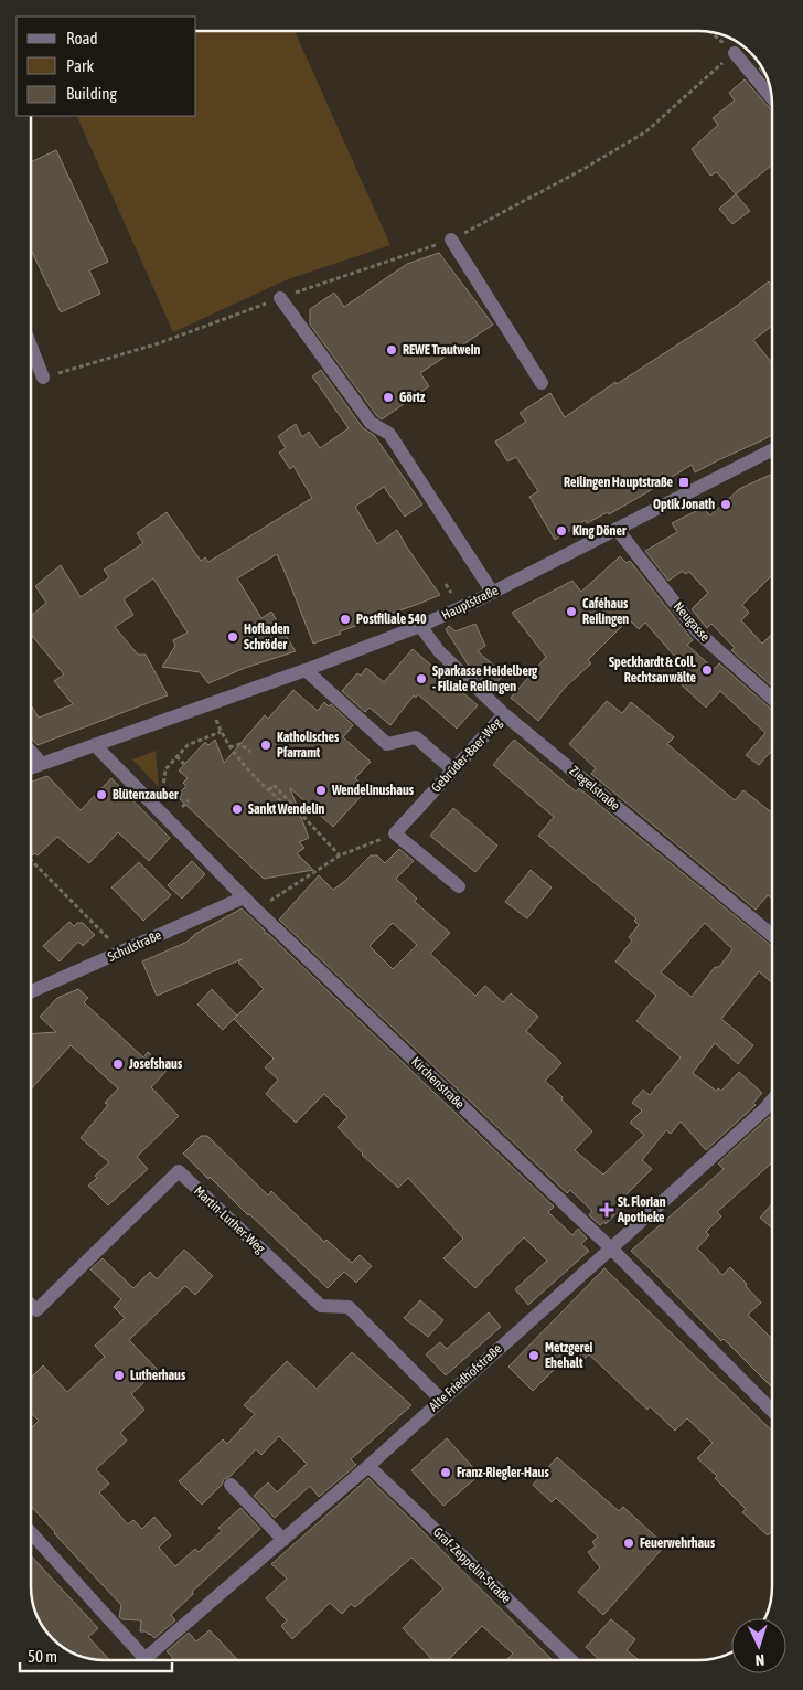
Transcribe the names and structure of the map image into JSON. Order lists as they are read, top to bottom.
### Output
{
  "streets": {
    "street": [
      "Hauptstraße",
      "Neugasse",
      "Gebrüder-Baer-Weg",
      "Ziegelstraße",
      "Schulstraße",
      "Kirchenstraße",
      "Martin-Luther-Weg",
      "Alte Friedhofstraße",
      "Graf-Zeppelin-Straße"
    ]
  },
  "crossings": [
    ["Hauptstraße", "Neugasse"],
    ["Hauptstraße", "Ziegelstraße"],
    ["Hauptstraße", "Kirchenstraße"],
    ["Gebrüder-Baer-Weg", "Ziegelstraße"],
    ["Schulstraße", "Kirchenstraße"],
    ["Kirchenstraße", "Alte Friedhofstraße"],
    ["Martin-Luther-Weg", "Alte Friedhofstraße"],
    ["Alte Friedhofstraße", "Graf-Zeppelin-Straße"]
  ],
  "places": {
    "other": [
      "REWE Trautwein",
      "Görtz",
      "Optik Jonath",
      "King Döner",
      "Caféhaus Reilingen",
      "Postfiliale 540",
      "Hofladen Schröder",
      "Speckhardt & Coll. Rechtsanwälte",
      "Sparkasse Heidelberg - Filiale Reilingen",
      "Katholisches Pfarramt",
      "Wendelinushaus",
      "Blütenzauber",
      "Sankt Wendelin",
      "Josefshaus",
      "Metzgerei Ehehalt",
      "Lutherhaus",
      "Franz-Riegler-Haus",
      "Feuerwehrhaus"
    ],
    "transit": ["Reilingen Hauptstraße"],
    "health": ["St. Florian Apotheke"]
  },
  "legend": ["Road", "Park", "Building"],
  "scale_bar": "50 m",
  "north": "bottom"
}
